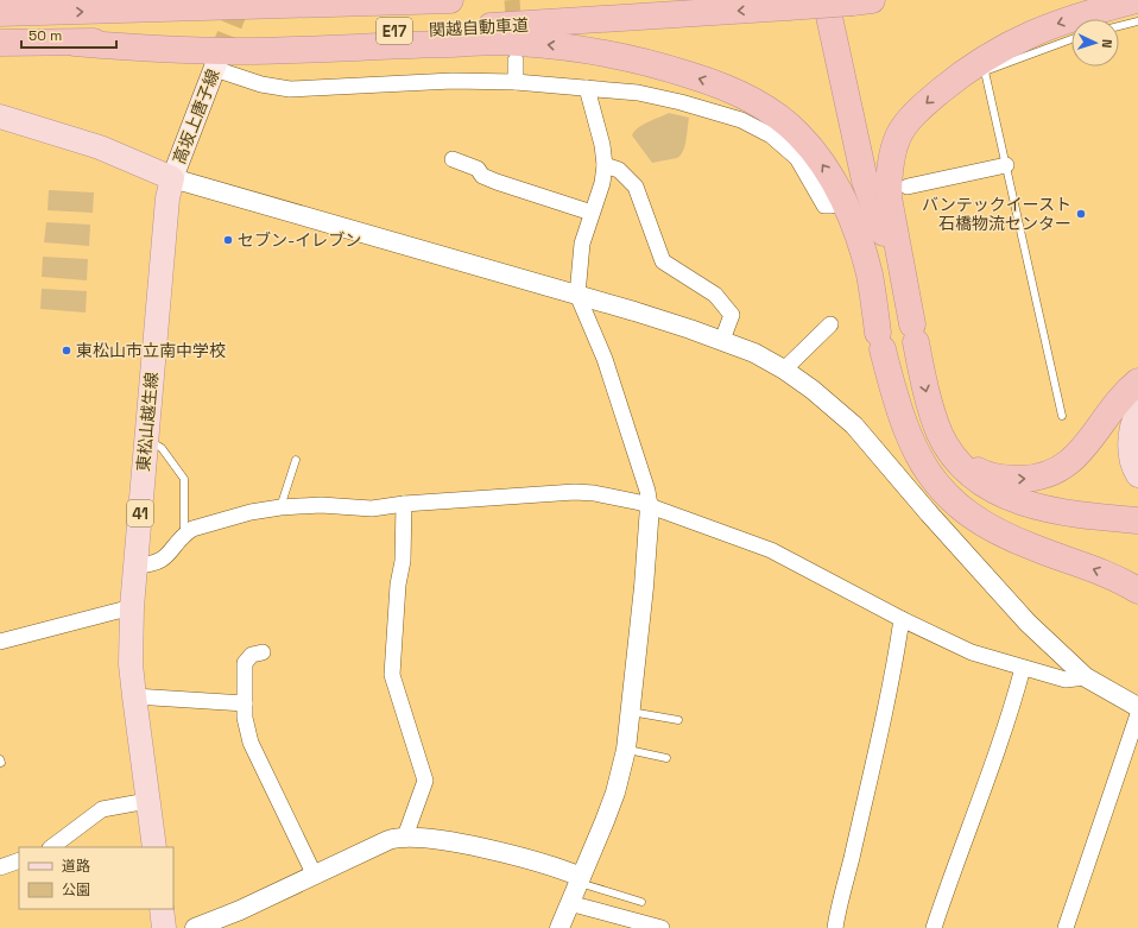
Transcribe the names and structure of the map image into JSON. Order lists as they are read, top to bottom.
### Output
{
  "streets": {
    "highway": ["関越自動車道", "E17"],
    "main road": ["高坂上唐子線", "東松山越生線", "41"]
  },
  "crossings": [
    ["高坂上唐子線", "東松山越生線"]
  ],
  "places": ["バンテックイースト 石橋物流センター", "セブン-イレブン", "東松山市立南中学校"],
  "legend": ["道路", "公園"],
  "scale_bar": "50 m",
  "north": "right"
}
